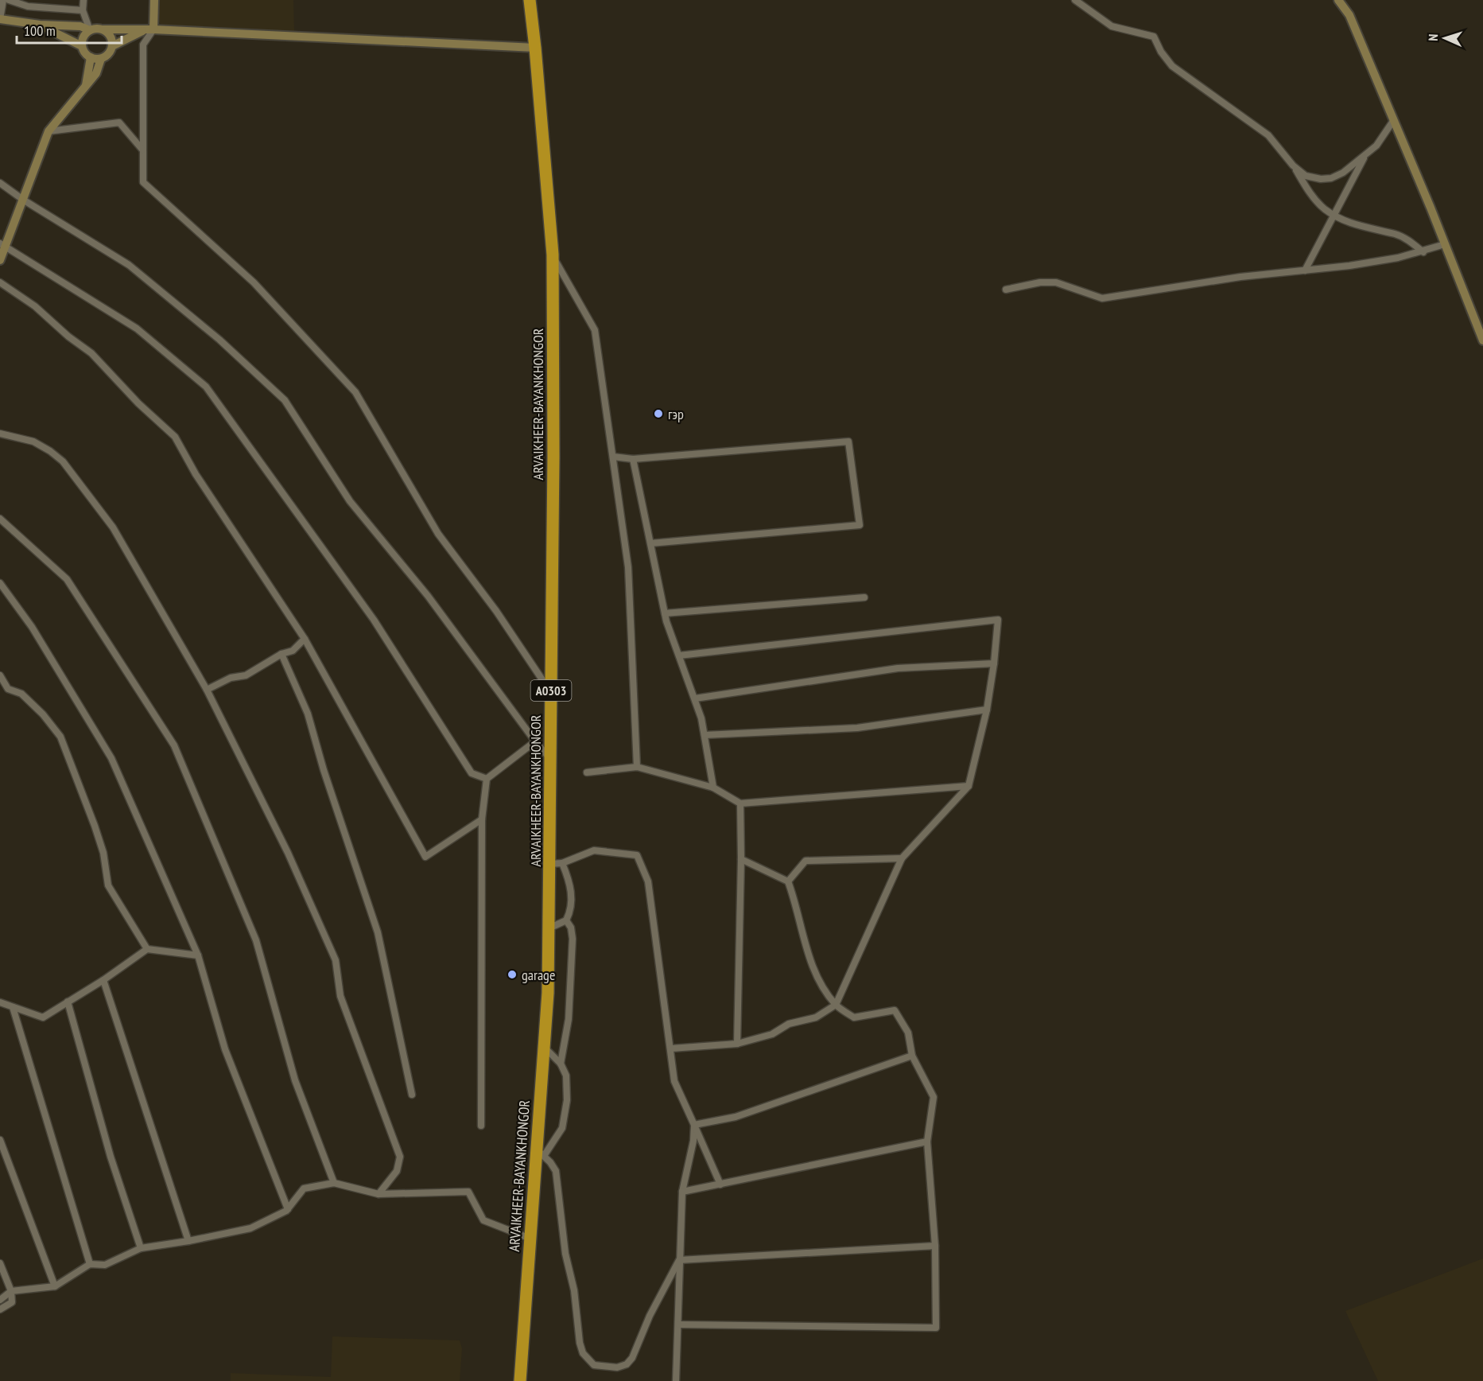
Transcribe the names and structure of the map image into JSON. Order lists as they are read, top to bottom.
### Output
{
  "streets": {
    "highway": ["ARVAIKHEER-BAYANKHONGOR", "A0303"]
  },
  "places": ["гэр", "garage"],
  "scale_bar": "100 m",
  "north": "left"
}
